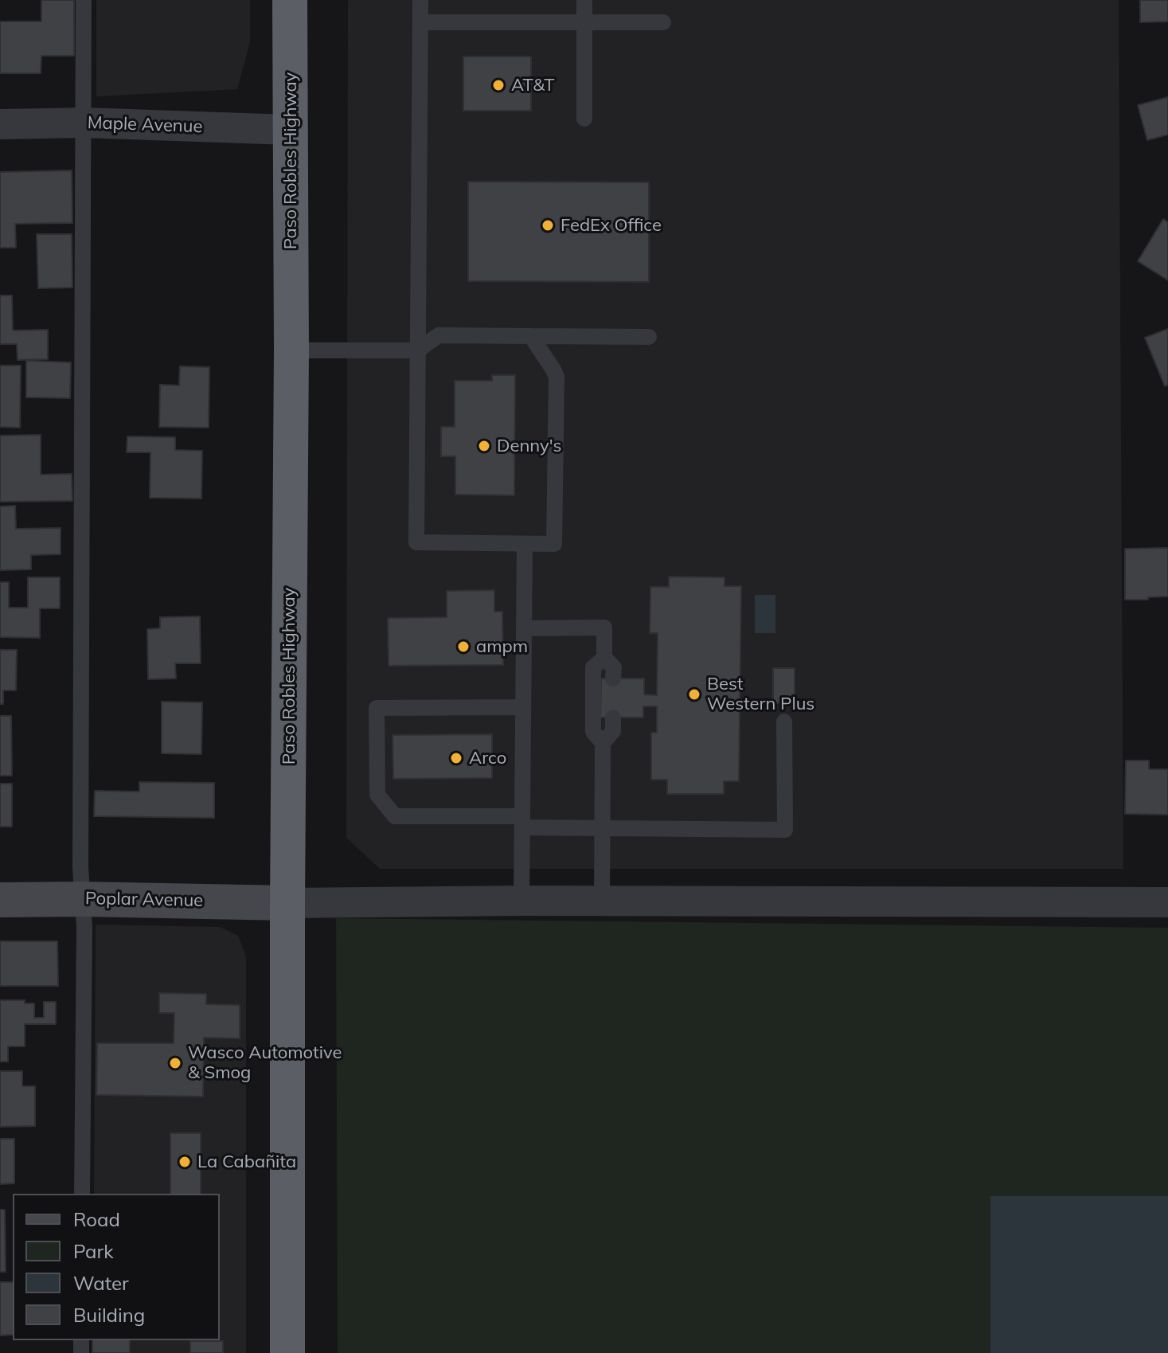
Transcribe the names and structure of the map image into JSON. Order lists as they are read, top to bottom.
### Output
{
  "streets": {
    "highway": ["Paso Robles Highway"],
    "main road": ["Poplar Avenue"],
    "street": ["Maple Avenue"]
  },
  "crossings": [
    ["Maple Avenue", "Paso Robles Highway"],
    ["Paso Robles Highway", "Poplar Avenue"]
  ],
  "places": [
    "AT&T",
    "FedEx Office",
    "Denny's",
    "ampm",
    "Best Western Plus",
    "Arco",
    "Wasco Automotive & Smog",
    "La Cabañita"
  ],
  "legend": [
    "Road",
    "Park",
    "Water",
    "Building"
  ]
}
